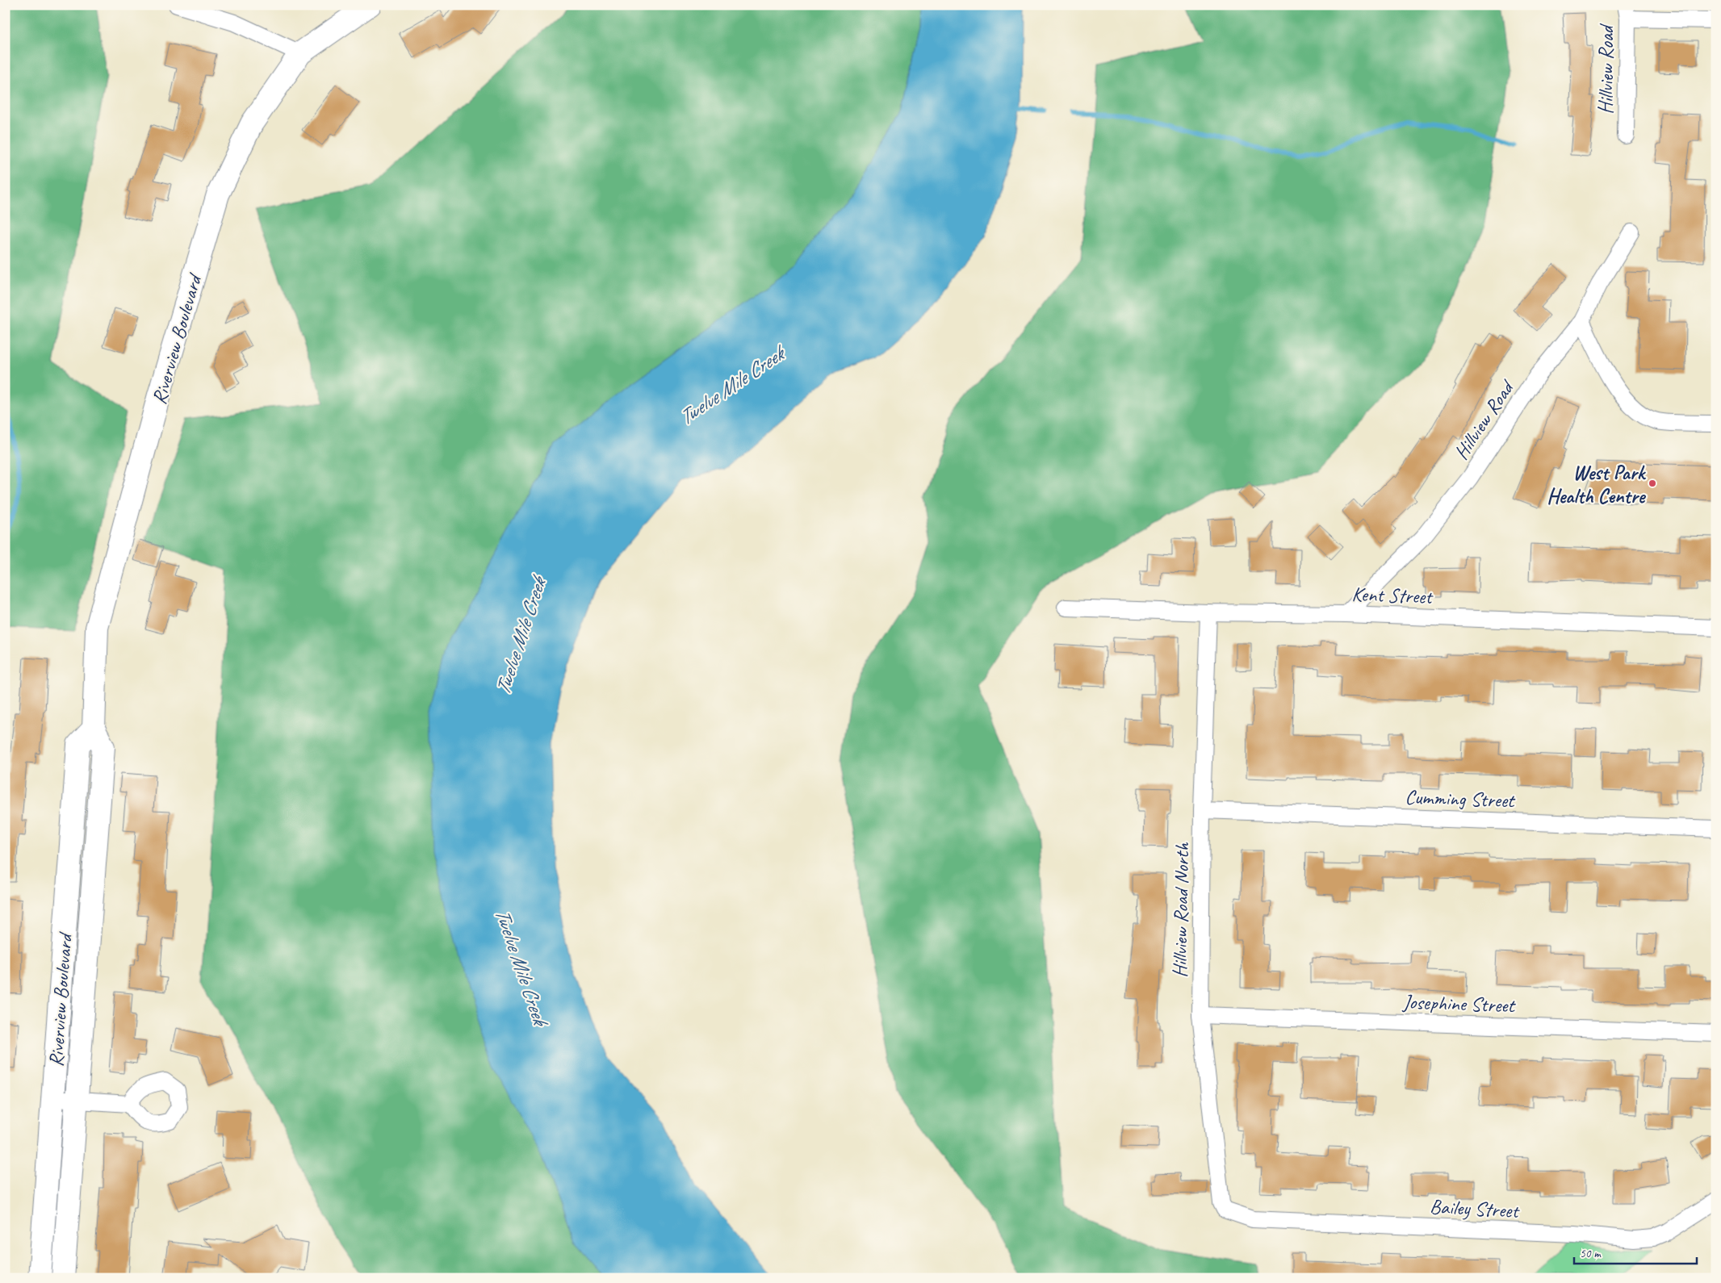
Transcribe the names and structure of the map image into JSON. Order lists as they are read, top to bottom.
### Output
{
  "streets": {
    "street": [
      "Hillview Road",
      "Riverview Boulevard",
      "Kent Street",
      "Cumming Street",
      "Hillview Road North",
      "Josephine Street",
      "Bailey Street"
    ]
  },
  "crossings": [
    ["Hillview Road", "Kent Street"],
    ["Kent Street", "Hillview Road North"],
    ["Cumming Street", "Hillview Road North"],
    ["Hillview Road North", "Josephine Street"],
    ["Hillview Road North", "Bailey Street"]
  ],
  "water": ["Twelve Mile Creek"],
  "places": ["West Park Health Centre"],
  "scale_bar": "50 m"
}
